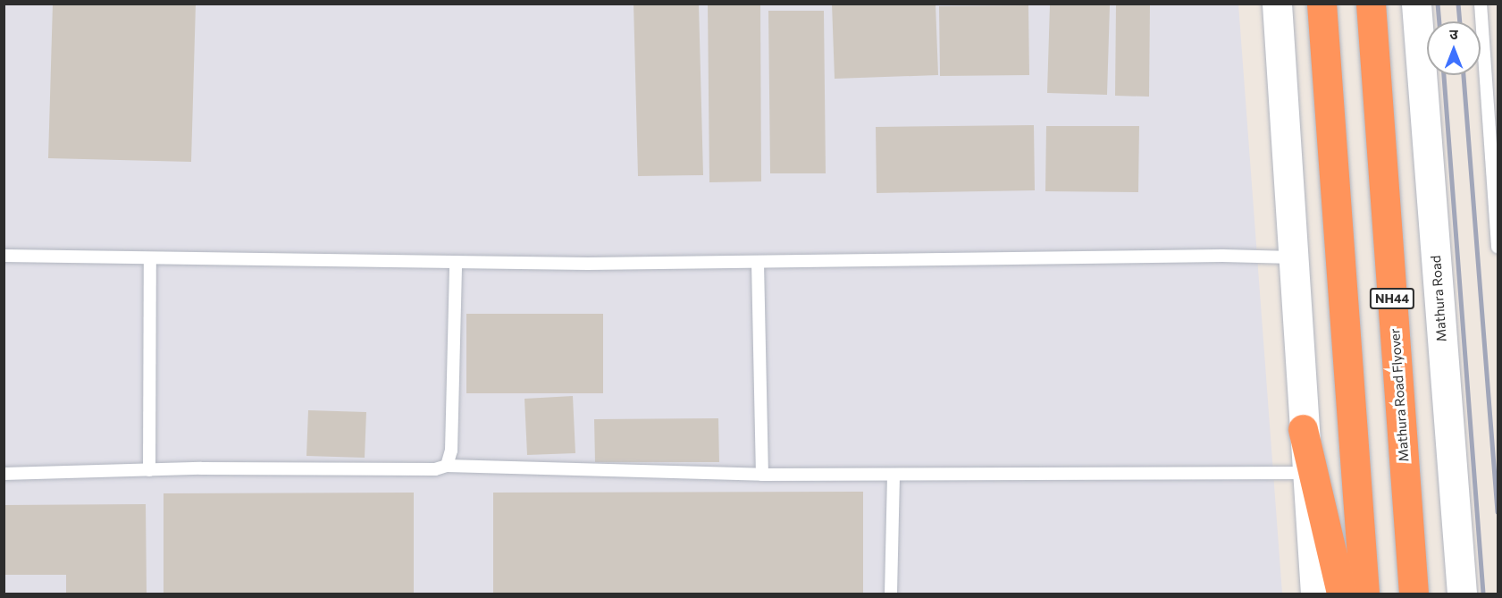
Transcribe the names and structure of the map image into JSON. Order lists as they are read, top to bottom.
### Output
{
  "streets": {
    "highway": ["NH44", "Mathura Road Flyover"],
    "main road": ["Mathura Road"]
  },
  "north": "top"
}
